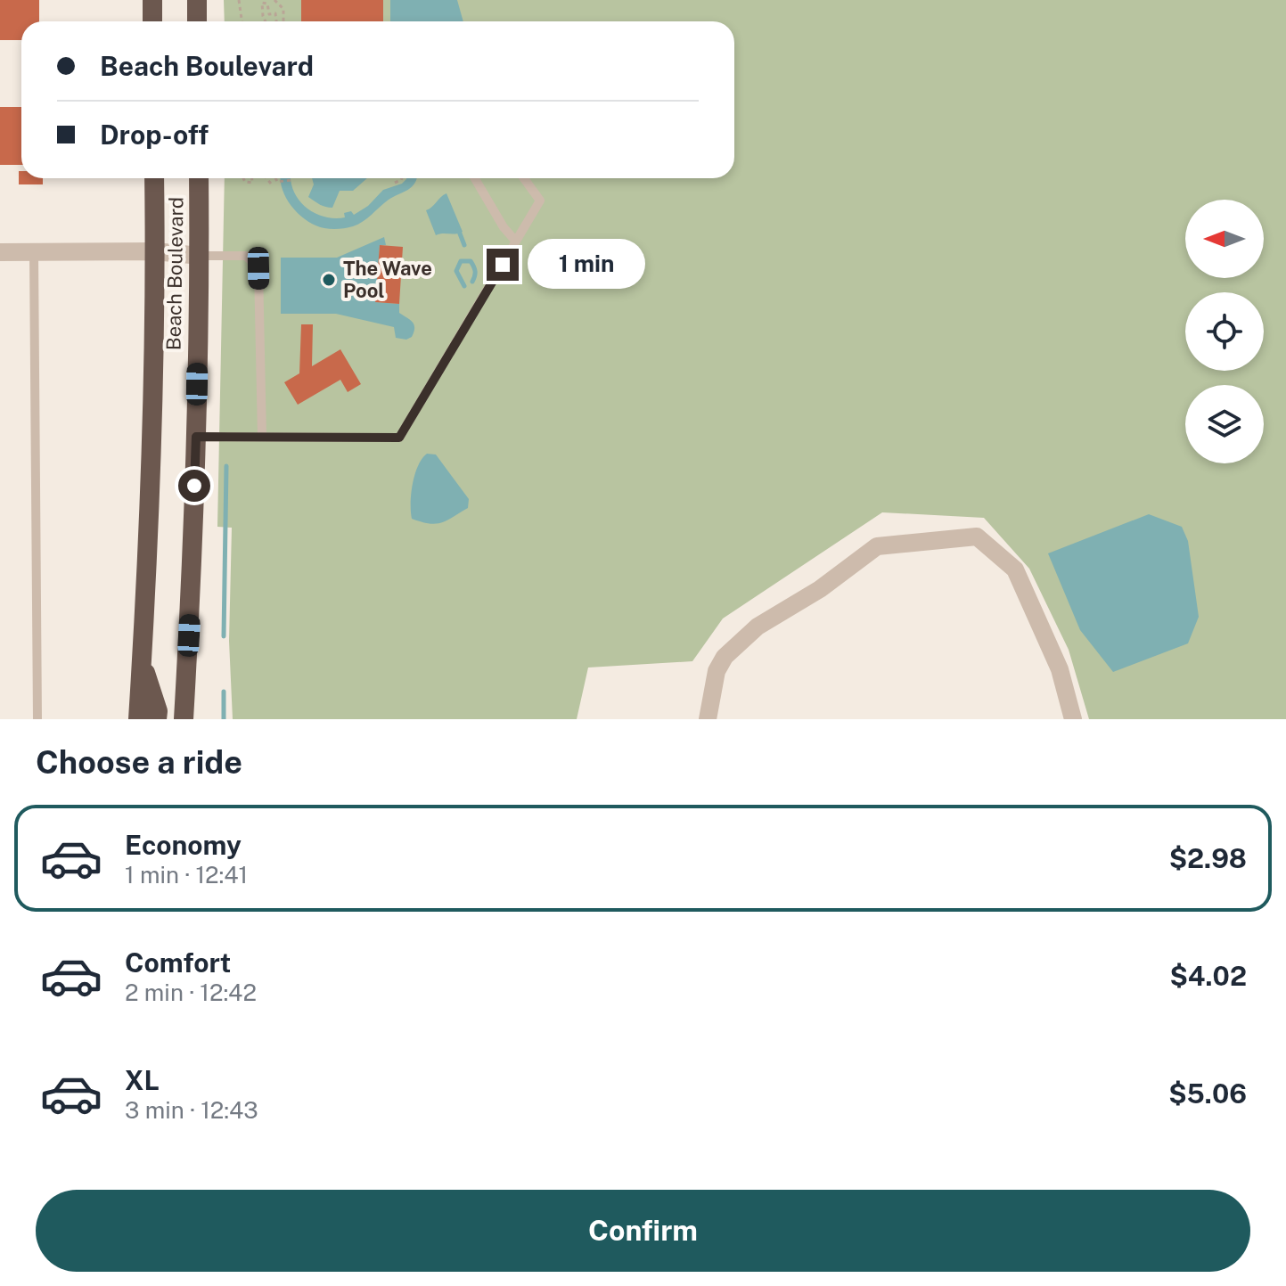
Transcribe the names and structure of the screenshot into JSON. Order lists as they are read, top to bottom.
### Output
{
  "streets": {
    "highway": ["Beach Boulevard"]
  },
  "places": ["The Wave Pool"],
  "north": "left",
  "page": {
    "banner": ["Beach Boulevard", "Drop-off"],
    "bubble": "1 min",
    "heading": "Choose a ride",
    "list": [
      {
        "name": "Economy",
        "note": "1 min · 12:41",
        "value": "$2.98"
      },
      {
        "name": "Comfort",
        "note": "2 min · 12:42",
        "value": "$4.02"
      },
      {
        "name": "XL",
        "note": "3 min · 12:43",
        "value": "$5.06"
      }
    ],
    "buttons": "Confirm"
  }
}
